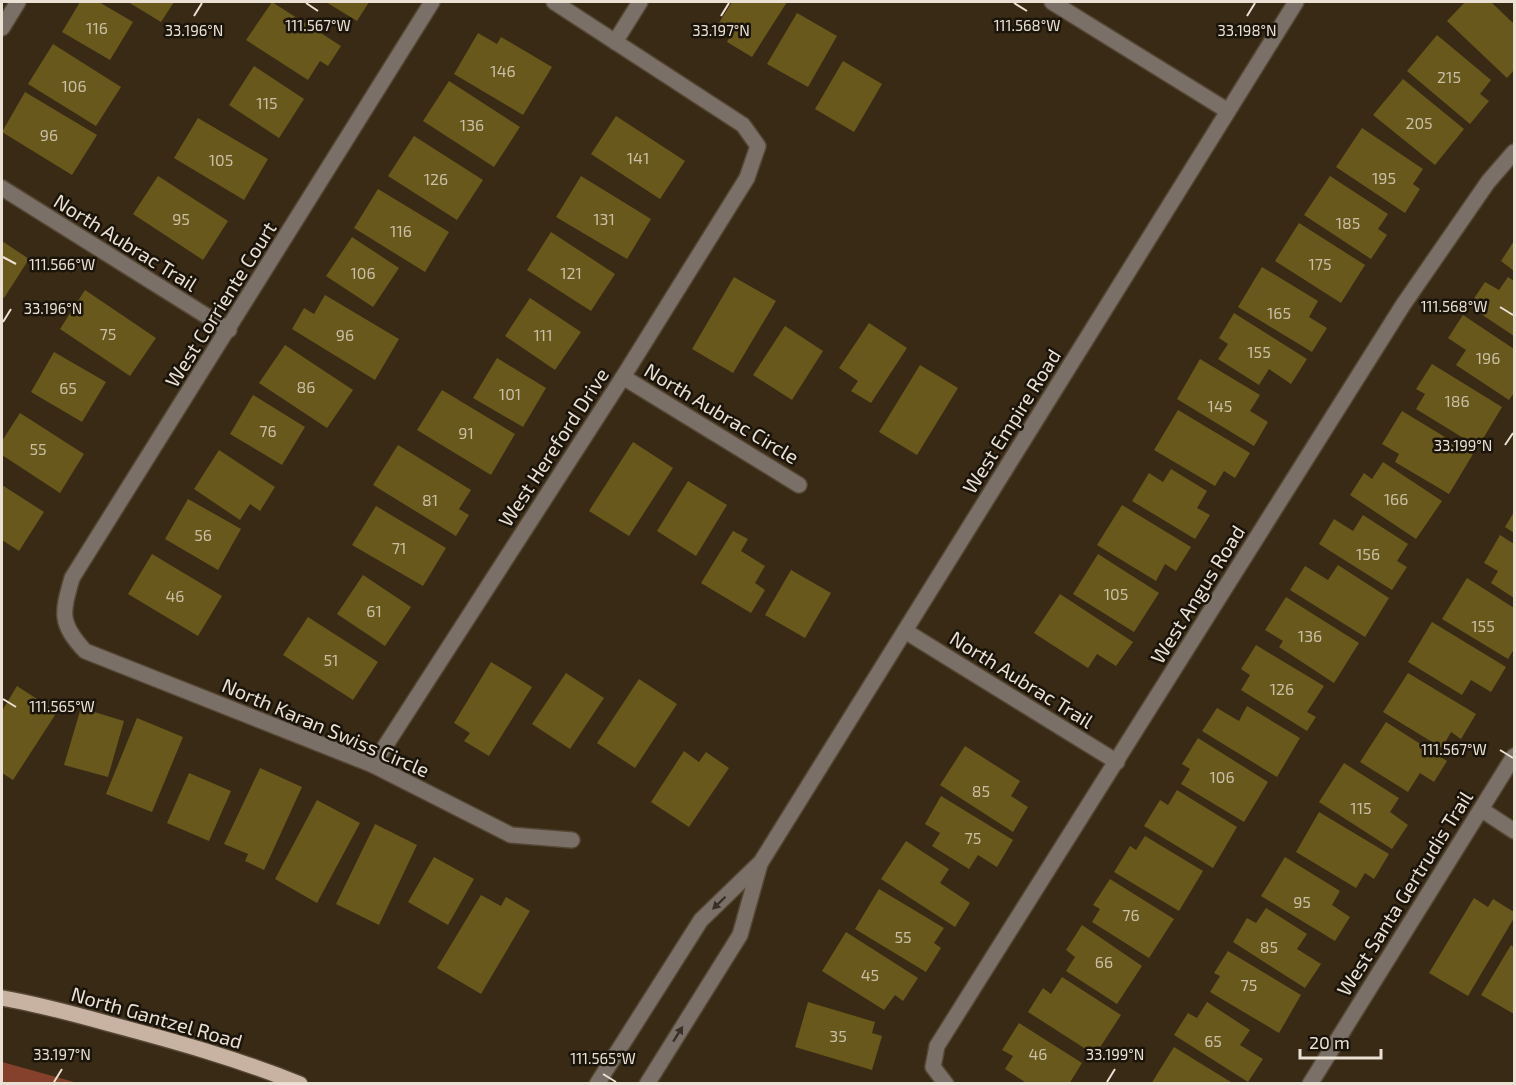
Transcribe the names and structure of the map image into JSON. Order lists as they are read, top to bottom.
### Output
{
  "streets": {
    "main road": ["North Gantzel Road"],
    "street": [
      "North Aubrac Trail",
      "West Corriente Court",
      "North Aubrac Circle",
      "West Empire Road",
      "West Hereford Drive",
      "West Angus Road",
      "North Karan Swiss Circle",
      "West Santa Gertrudis Trail"
    ]
  },
  "crossings": [
    ["North Aubrac Trail", "West Corriente Court"],
    ["North Aubrac Trail", "West Empire Road"],
    ["North Aubrac Trail", "West Angus Road"],
    ["West Corriente Court", "North Karan Swiss Circle"],
    ["North Aubrac Circle", "West Hereford Drive"],
    ["West Hereford Drive", "North Karan Swiss Circle"]
  ],
  "house_numbers": [
    "116",
    "146",
    "215",
    "106",
    "115",
    "205",
    "136",
    "96",
    "141",
    "105",
    "195",
    "126",
    "95",
    "131",
    "185",
    "116",
    "175",
    "106",
    "121",
    "165",
    "75",
    "96",
    "111",
    "155",
    "196",
    "86",
    "65",
    "101",
    "186",
    "145",
    "76",
    "91",
    "55",
    "166",
    "81",
    "56",
    "71",
    "156",
    "105",
    "46",
    "61",
    "155",
    "136",
    "51",
    "126",
    "106",
    "85",
    "115",
    "75",
    "95",
    "76",
    "55",
    "85",
    "66",
    "45",
    "75",
    "35",
    "65",
    "46"
  ],
  "scale_bar": "20 m",
  "coordinates": [
    "111.567°W",
    "111.568°W",
    "33.196°N",
    "33.197°N",
    "33.198°N",
    "111.566°W",
    "33.199°N",
    "111.565°W"
  ]
}
